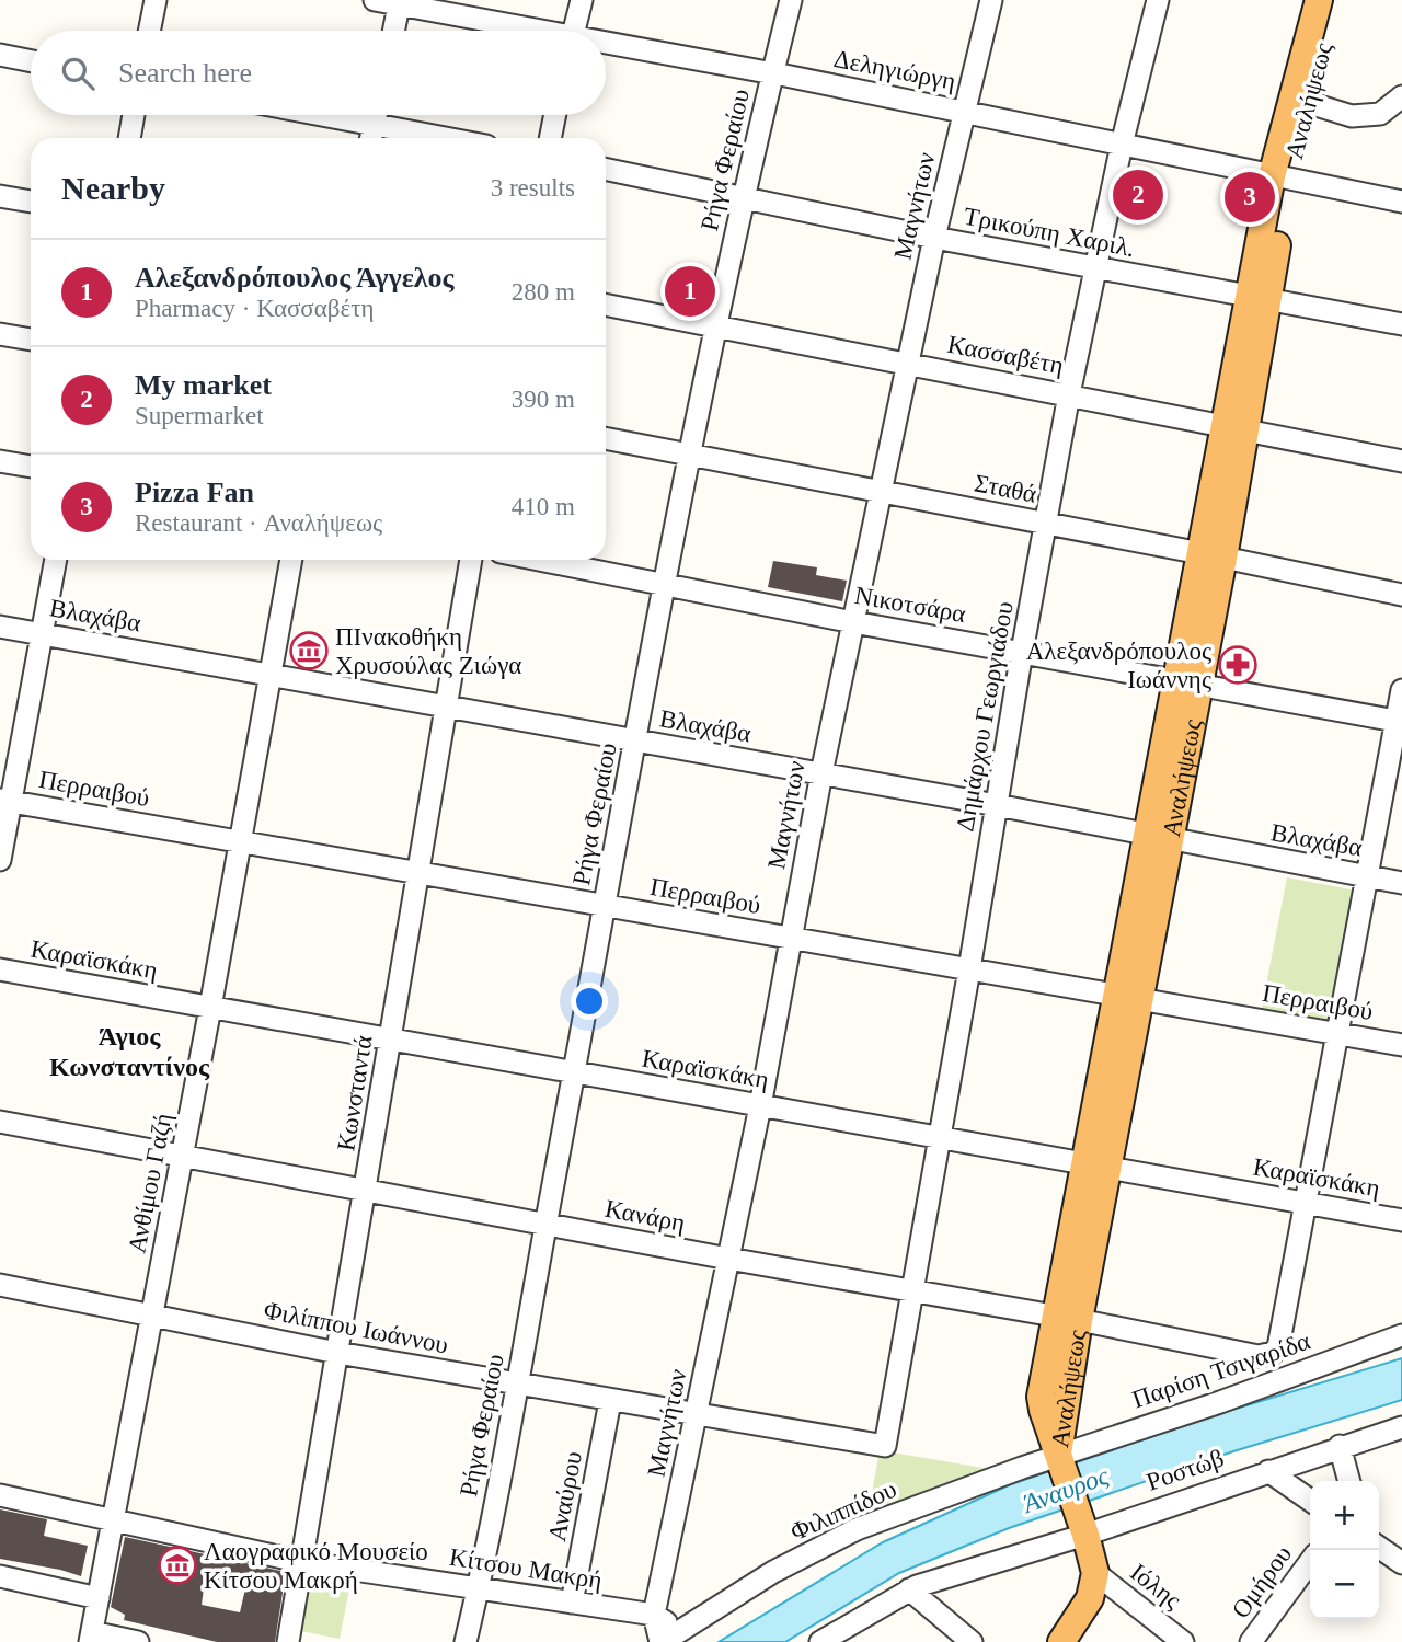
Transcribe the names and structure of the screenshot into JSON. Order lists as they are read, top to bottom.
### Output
{
  "streets": {
    "main road": ["Αναλήψεως"],
    "street": [
      "Δεληγιώργη",
      "Ρήγα Φεραίου",
      "Μαγνήτων",
      "Τρικούπη Χαριλ.",
      "Κασσαβέτη",
      "Σταθά",
      "Νικοτσάρα",
      "Βλαχάβα",
      "Δημάρχου Γεωργιάδου",
      "Περραιβού",
      "Καραϊσκάκη",
      "Κωνσταντά",
      "Ανθίμου Γαζή",
      "Κανάρη",
      "Φιλίππου Ιωάννου",
      "Παρίση Τσιγαρίδα",
      "Ροστώβ",
      "Αναύρου",
      "Φιλιππίδου",
      "Κίτσου Μακρή",
      "Ομήρου",
      "Ιόλης"
    ]
  },
  "crossings": [
    ["Δεληγιώργη", "Αναλήψεως"],
    ["Δεληγιώργη", "Ρήγα Φεραίου"],
    ["Δεληγιώργη", "Μαγνήτων"],
    ["Δεληγιώργη", "Δημάρχου Γεωργιάδου"],
    ["Αναλήψεως", "Τρικούπη Χαριλ."],
    ["Αναλήψεως", "Κασσαβέτη"],
    ["Αναλήψεως", "Σταθά"],
    ["Αναλήψεως", "Νικοτσάρα"],
    ["Αναλήψεως", "Βλαχάβα"],
    ["Αναλήψεως", "Περραιβού"],
    ["Αναλήψεως", "Καραϊσκάκη"],
    ["Αναλήψεως", "Κανάρη"],
    ["Αναλήψεως", "Παρίση Τσιγαρίδα"],
    ["Αναλήψεως", "Φιλιππίδου"],
    ["Ρήγα Φεραίου", "Τρικούπη Χαριλ."],
    ["Ρήγα Φεραίου", "Κασσαβέτη"],
    ["Ρήγα Φεραίου", "Σταθά"],
    ["Ρήγα Φεραίου", "Νικοτσάρα"],
    ["Ρήγα Φεραίου", "Βλαχάβα"],
    ["Ρήγα Φεραίου", "Περραιβού"],
    ["Ρήγα Φεραίου", "Καραϊσκάκη"],
    ["Ρήγα Φεραίου", "Κανάρη"],
    ["Ρήγα Φεραίου", "Φιλίππου Ιωάννου"],
    ["Ρήγα Φεραίου", "Κίτσου Μακρή"],
    ["Μαγνήτων", "Τρικούπη Χαριλ."],
    ["Μαγνήτων", "Κασσαβέτη"],
    ["Μαγνήτων", "Σταθά"],
    ["Μαγνήτων", "Νικοτσάρα"],
    ["Μαγνήτων", "Βλαχάβα"],
    ["Μαγνήτων", "Περραιβού"],
    ["Μαγνήτων", "Καραϊσκάκη"],
    ["Μαγνήτων", "Κανάρη"],
    ["Μαγνήτων", "Φιλίππου Ιωάννου"],
    ["Μαγνήτων", "Κίτσου Μακρή"],
    ["Τρικούπη Χαριλ.", "Δημάρχου Γεωργιάδου"],
    ["Κασσαβέτη", "Δημάρχου Γεωργιάδου"],
    ["Σταθά", "Δημάρχου Γεωργιάδου"],
    ["Νικοτσάρα", "Δημάρχου Γεωργιάδου"],
    ["Βλαχάβα", "Δημάρχου Γεωργιάδου"],
    ["Βλαχάβα", "Κωνσταντά"],
    ["Βλαχάβα", "Ανθίμου Γαζή"],
    ["Δημάρχου Γεωργιάδου", "Περραιβού"],
    ["Δημάρχου Γεωργιάδου", "Καραϊσκάκη"],
    ["Δημάρχου Γεωργιάδου", "Κανάρη"],
    ["Δημάρχου Γεωργιάδου", "Φιλίππου Ιωάννου"],
    ["Περραιβού", "Κωνσταντά"],
    ["Περραιβού", "Ανθίμου Γαζή"],
    ["Καραϊσκάκη", "Κωνσταντά"],
    ["Καραϊσκάκη", "Ανθίμου Γαζή"],
    ["Καραϊσκάκη", "Κανάρη"],
    ["Κωνσταντά", "Κανάρη"],
    ["Κωνσταντά", "Φιλίππου Ιωάννου"],
    ["Κωνσταντά", "Κίτσου Μακρή"],
    ["Ανθίμου Γαζή", "Κανάρη"],
    ["Ανθίμου Γαζή", "Φιλίππου Ιωάννου"],
    ["Ανθίμου Γαζή", "Κίτσου Μακρή"],
    ["Φιλίππου Ιωάννου", "Αναύρου"],
    ["Παρίση Τσιγαρίδα", "Φιλιππίδου"],
    ["Αναύρου", "Κίτσου Μακρή"],
    ["Φιλιππίδου", "Κίτσου Μακρή"]
  ],
  "districts": ["Άγιος Κωνσταντίνος"],
  "water": ["Άναυρος"],
  "places": {
    "museum": ["ΠΙνακοθήκη Χρυσούλας Ζιώγα", "Λαογραφικό Μουσείο Κίτσου Μακρή"],
    "pharmacy": ["Αλεξανδρόπουλος Ιωάννης"]
  },
  "page": {
    "search": "Search here",
    "heading": ["Nearby", "3 results"],
    "pins": ["2", "3", "1"],
    "list": [
      {
        "mark": "1",
        "name": "Αλεξανδρόπουλος Άγγελος",
        "note": "Pharmacy · Κασσαβέτη",
        "value": "280 m"
      },
      {
        "mark": "2",
        "name": "My market",
        "note": "Supermarket",
        "value": "390 m"
      },
      {
        "mark": "3",
        "name": "Pizza Fan",
        "note": "Restaurant · Αναλήψεως",
        "value": "410 m"
      }
    ],
    "map_buttons": ["+", "−"]
  }
}
